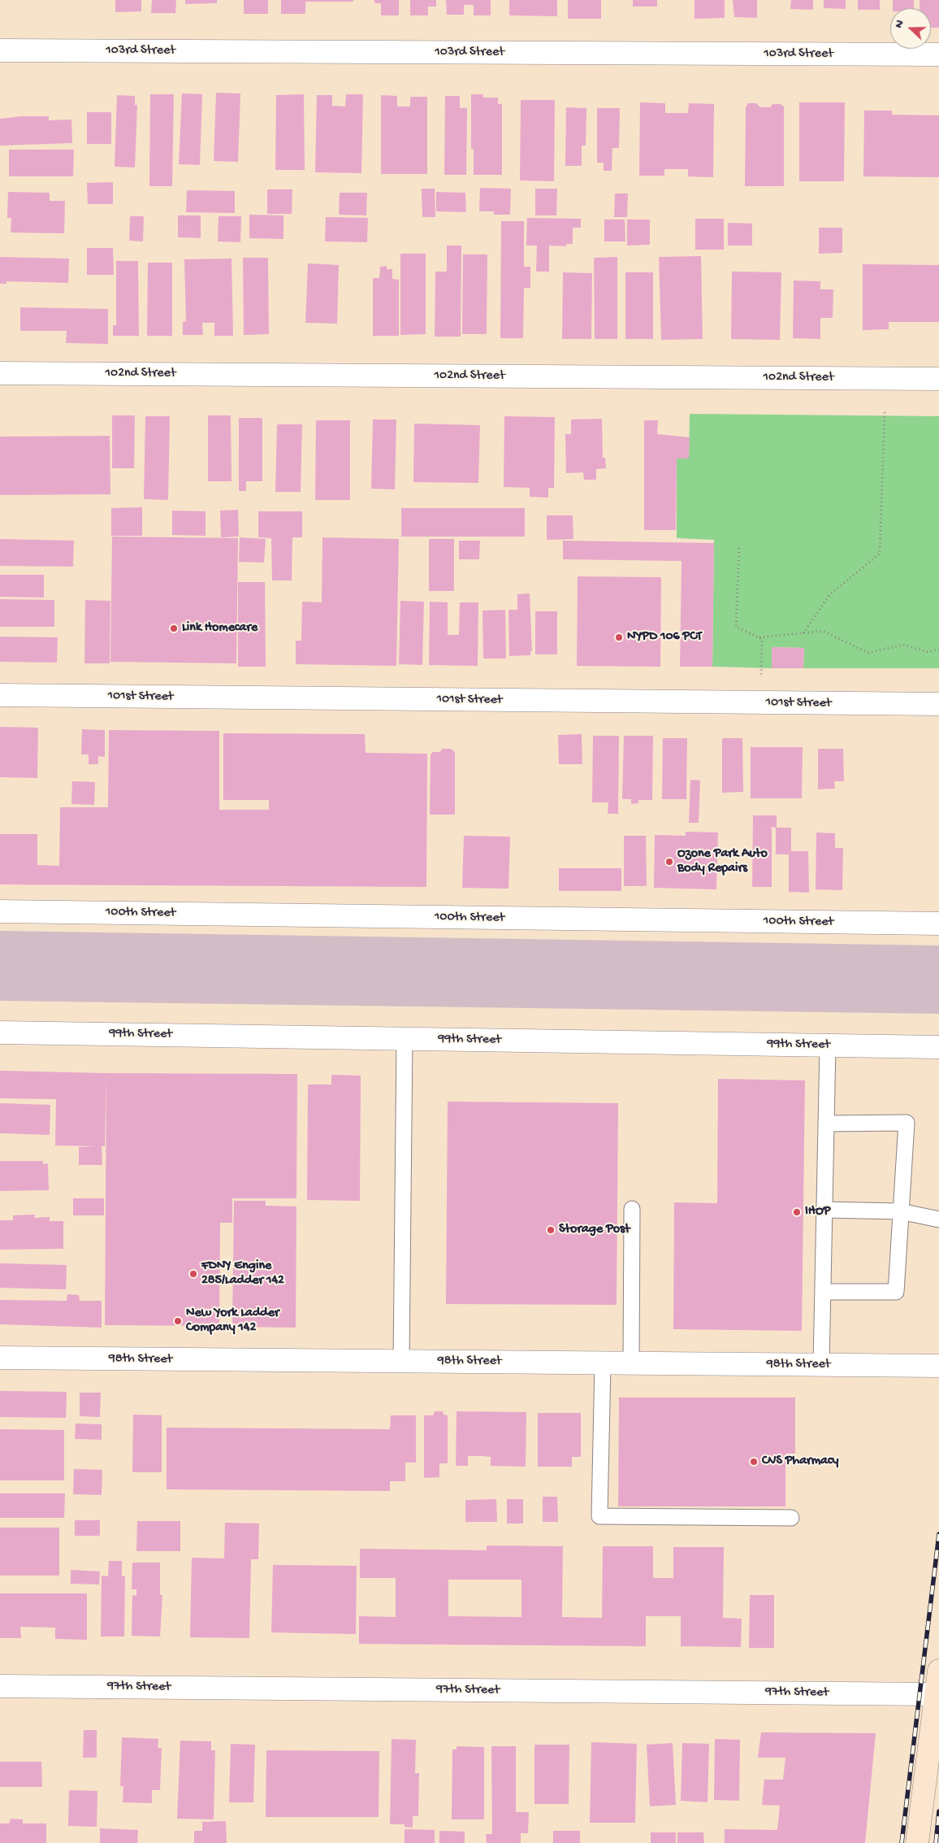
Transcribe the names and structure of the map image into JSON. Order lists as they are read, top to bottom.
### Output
{
  "streets": {
    "street": [
      "103rd Street",
      "102nd Street",
      "101st Street",
      "100th Street",
      "99th Street",
      "98th Street",
      "97th Street"
    ]
  },
  "places": [
    "Link Homecare",
    "NYPD 106 PCT",
    "Ozone Park Auto Body Repairs",
    "IHOP",
    "Storage Post",
    "FDNY Engine 285/Ladder 142",
    "New York Ladder Company 142",
    "CVS Pharmacy"
  ],
  "north": "left"
}
